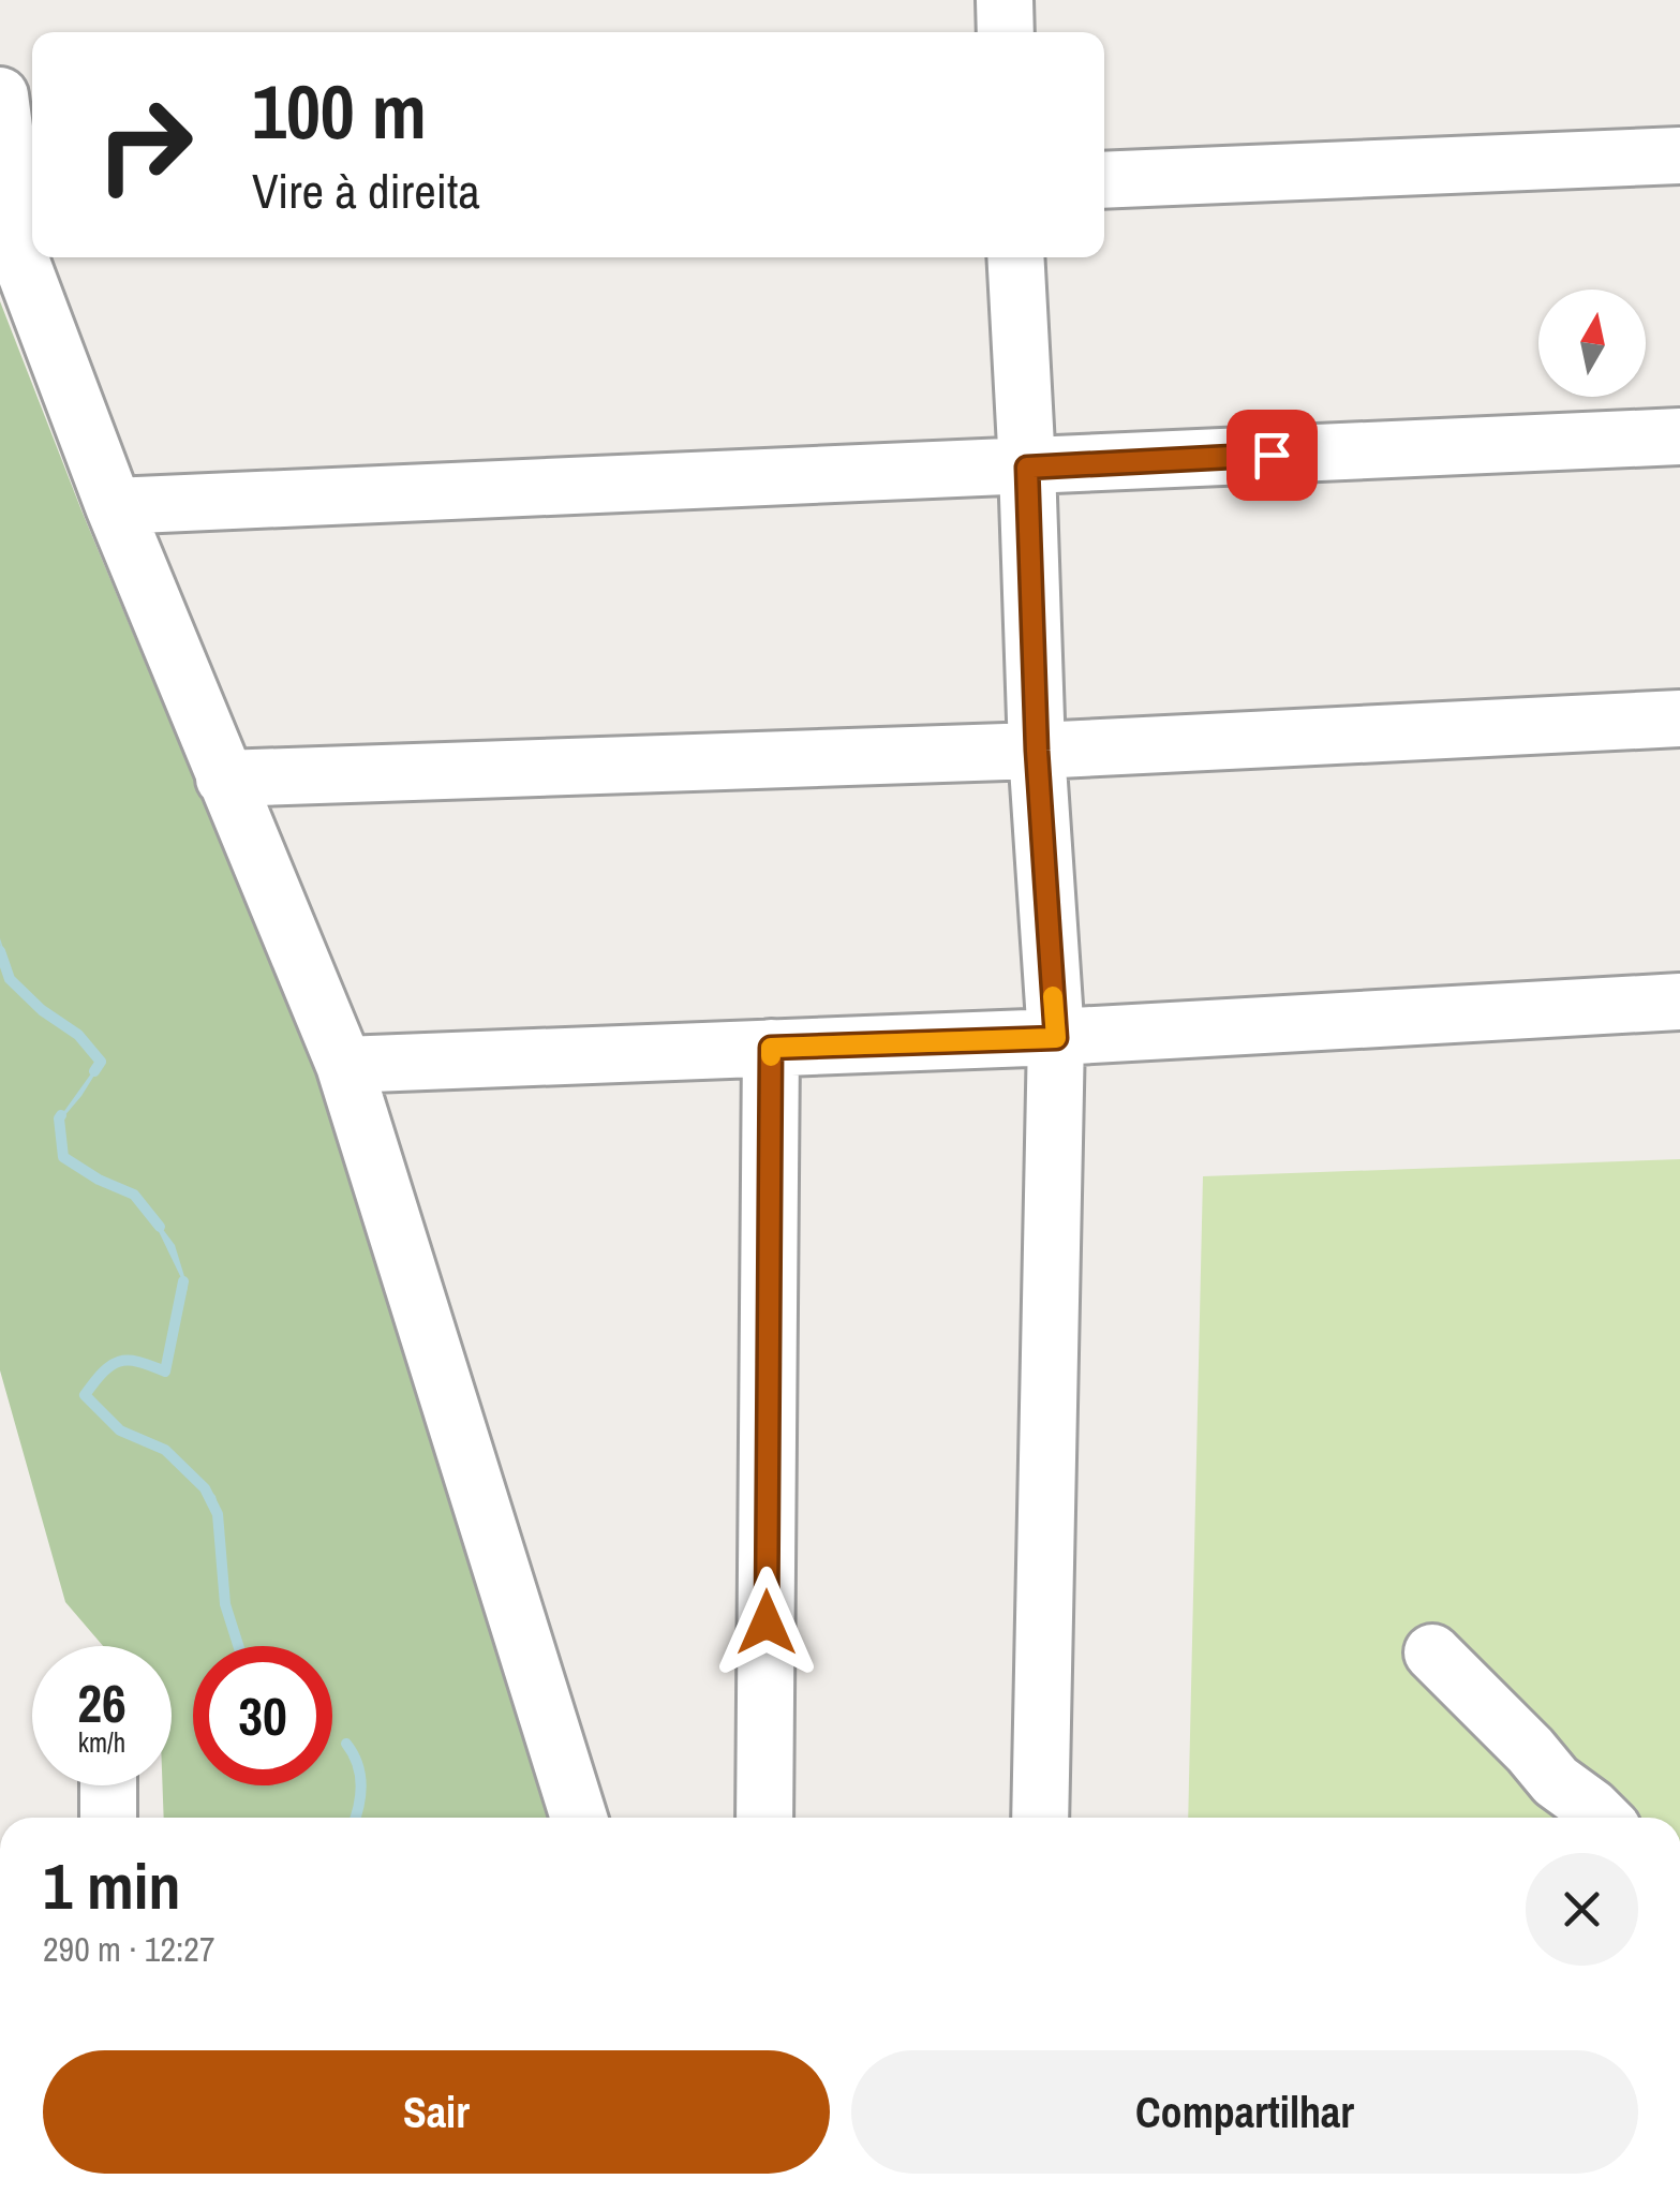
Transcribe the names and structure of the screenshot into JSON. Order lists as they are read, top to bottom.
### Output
{
  "north": "top",
  "page": {
    "turn": ["100 m", "Vire à direita"],
    "speed": "26 km/h",
    "limit": "30",
    "heading": ["1 min", "290 m · 12:27"],
    "buttons": ["Sair", "Compartilhar"]
  }
}
